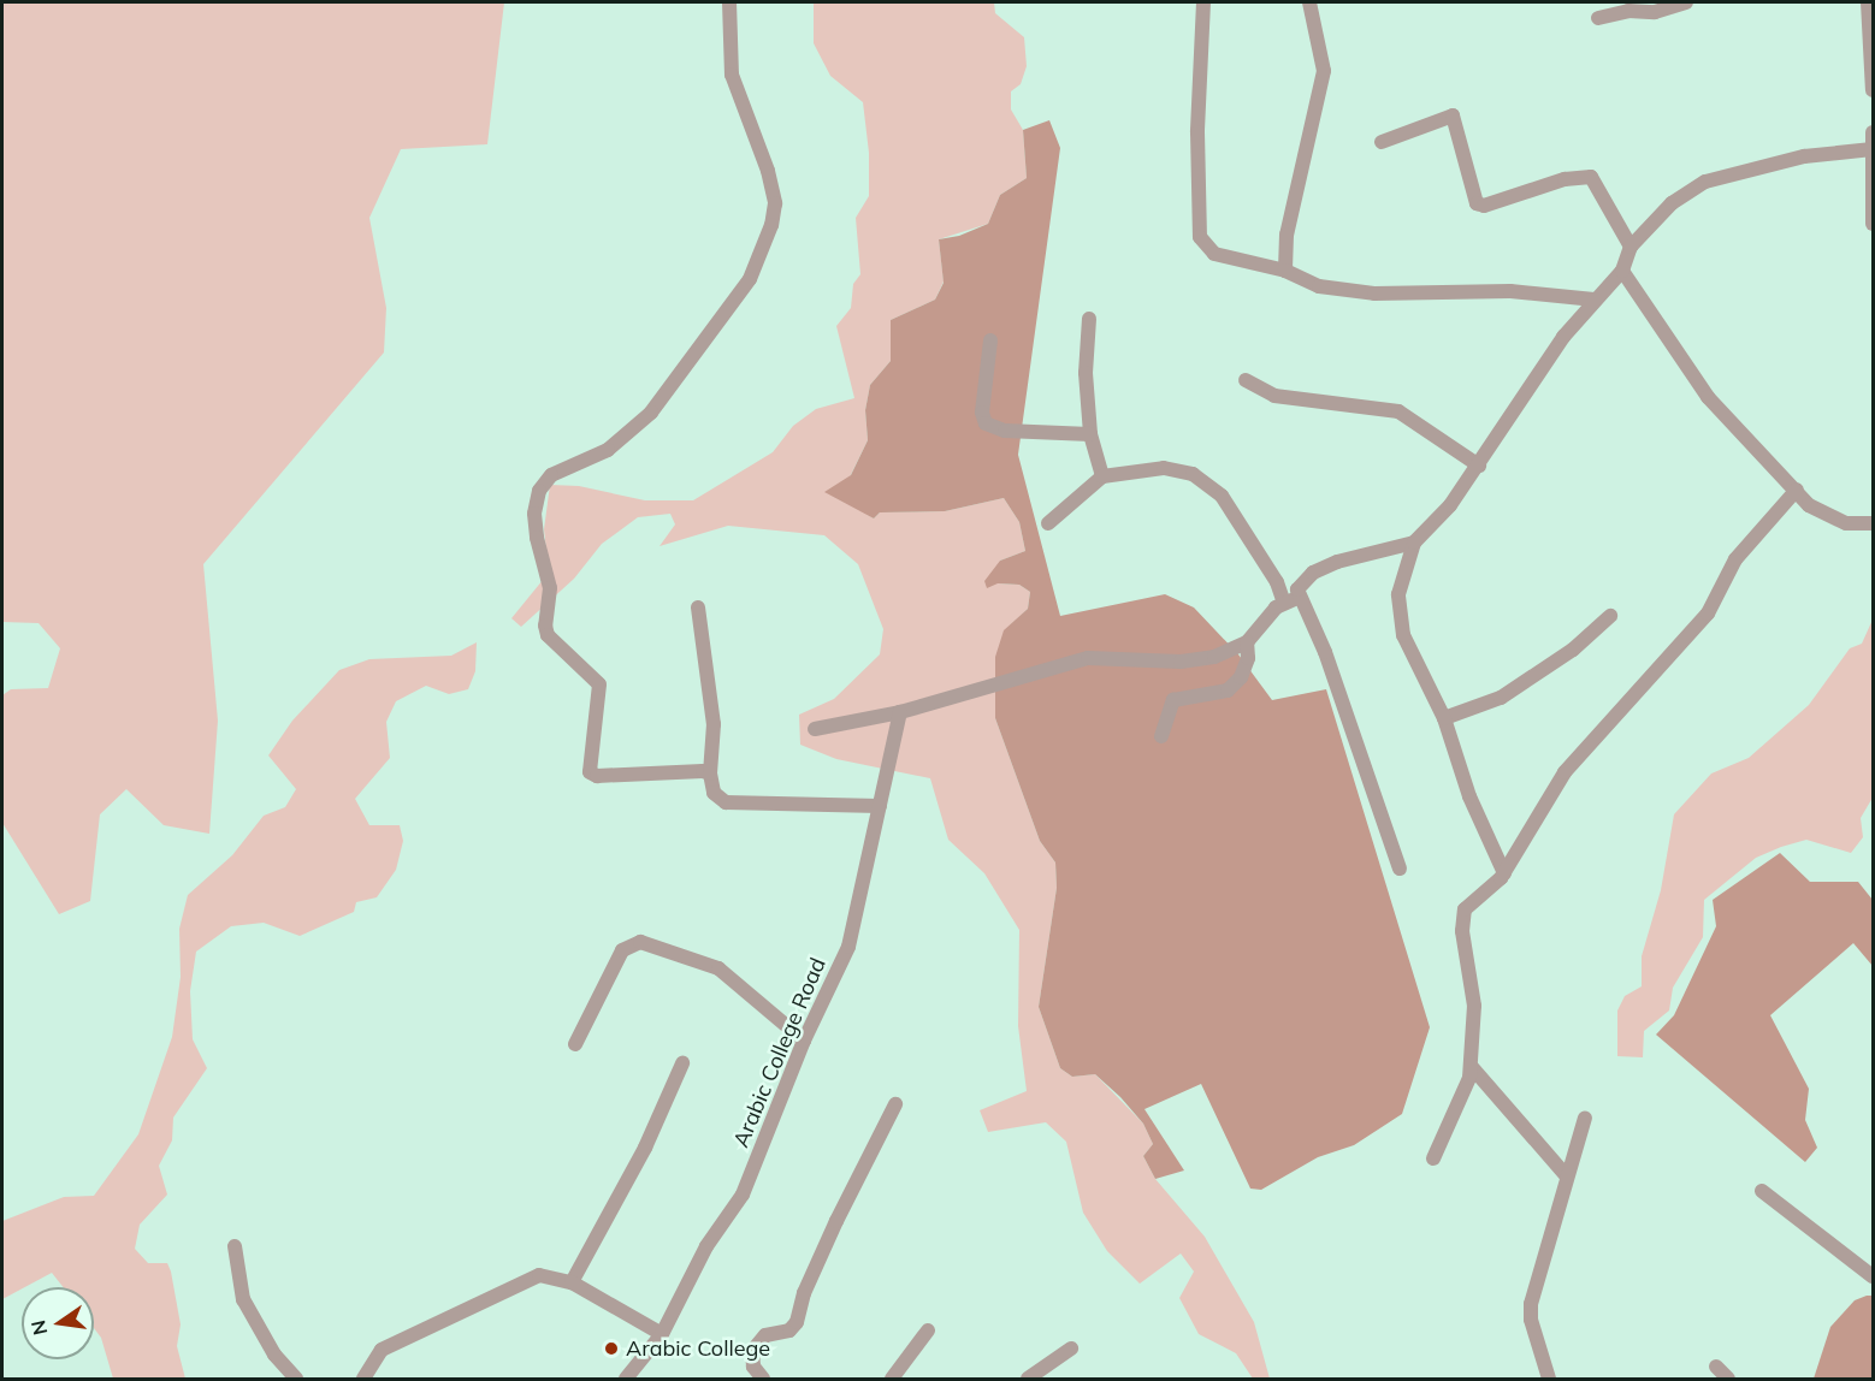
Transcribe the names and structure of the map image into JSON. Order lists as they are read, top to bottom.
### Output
{
  "streets": {
    "street": ["Arabic College Road"]
  },
  "places": ["Arabic College"],
  "north": "left"
}
